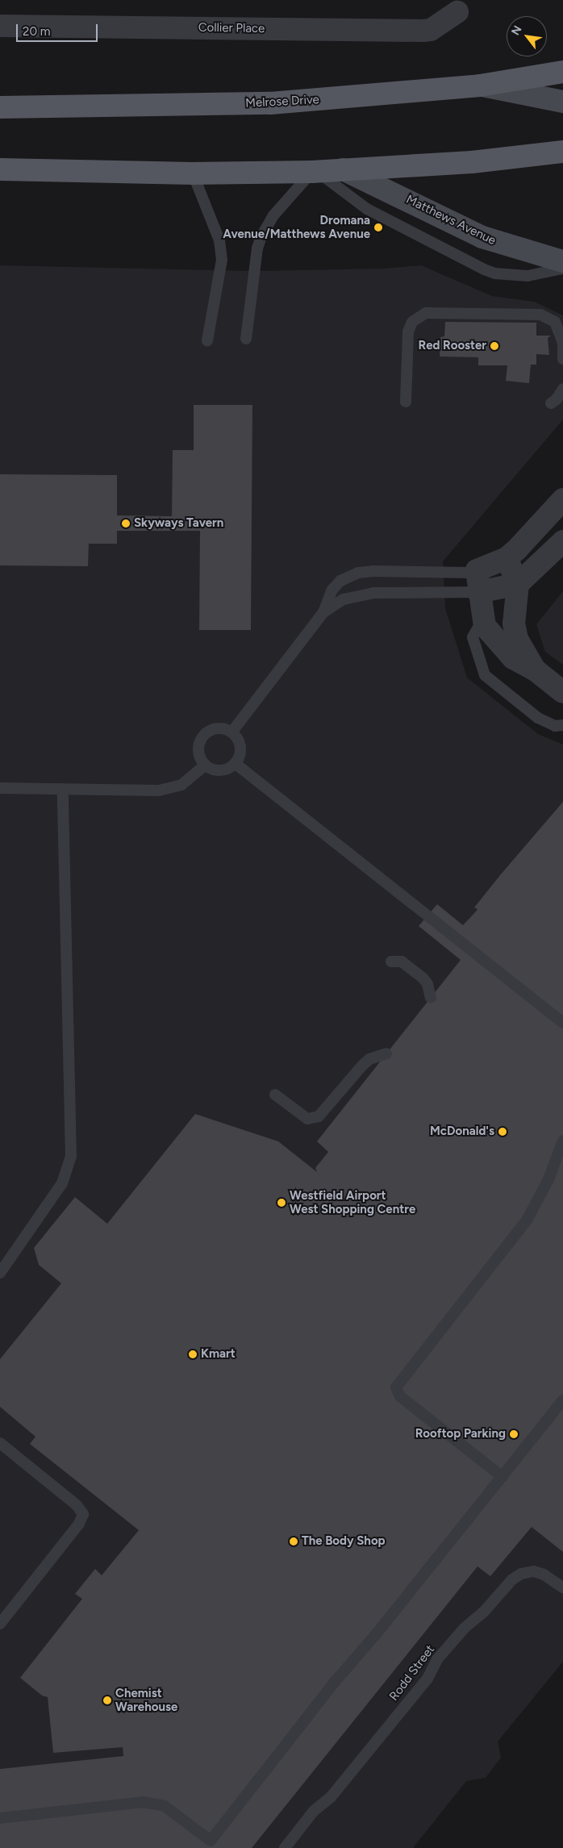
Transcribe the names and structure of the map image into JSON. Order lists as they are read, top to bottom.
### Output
{
  "streets": {
    "main road": ["Melrose Drive", "Matthews Avenue"],
    "street": ["Collier Place"],
    "lane": ["Rodd Street"]
  },
  "places": [
    "Dromana Avenue/Matthews Avenue",
    "Red Rooster",
    "Skyways Tavern",
    "McDonald's",
    "Westfield Airport West Shopping Centre",
    "Kmart",
    "Rooftop Parking",
    "The Body Shop",
    "Chemist Warehouse"
  ],
  "scale_bar": "20 m",
  "north": "top left"
}
